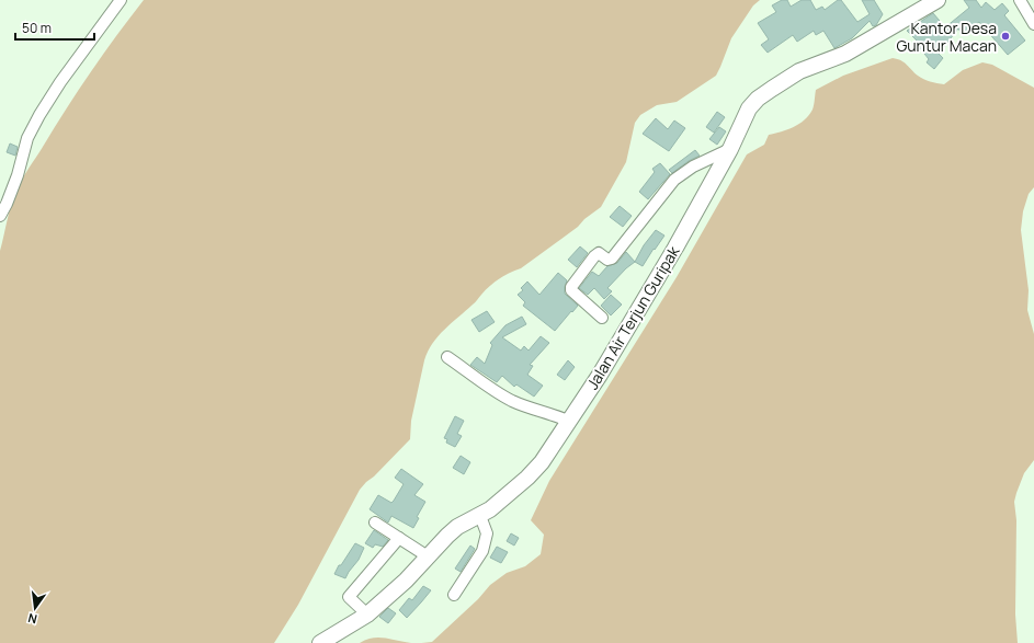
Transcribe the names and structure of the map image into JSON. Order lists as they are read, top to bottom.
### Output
{
  "streets": {
    "street": ["Jalan Air Terjun Guripak"]
  },
  "places": ["Kantor Desa Guntur Macan"],
  "scale_bar": "50 m",
  "north": "bottom"
}
